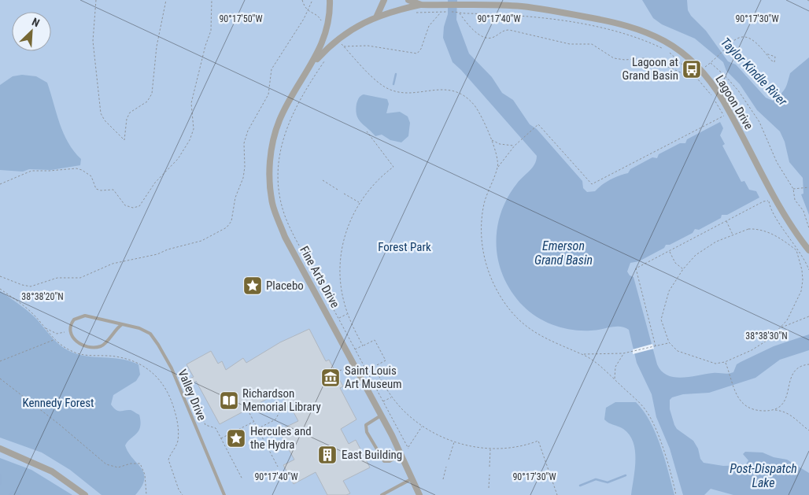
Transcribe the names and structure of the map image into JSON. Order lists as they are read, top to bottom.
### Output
{
  "streets": {
    "street": ["Lagoon Drive", "Fine Arts Drive"],
    "lane": ["Valley Drive"]
  },
  "crossings": [
    ["Lagoon Drive", "Fine Arts Drive"]
  ],
  "water": ["Taylor Kindle River", "Emerson Grand Basin", "Post-Dispatch Lake"],
  "parks": ["Forest Park", "Kennedy Forest"],
  "places": {
    "bus stop": ["Lagoon at Grand Basin"],
    "place": ["Placebo", "Hercules and the Hydra"],
    "museum": ["Saint Louis Art Museum"],
    "library": ["Richardson Memorial Library"],
    "building": ["East Building"]
  },
  "north": "top right",
  "coordinates": [
    "90°17'50\"W",
    "90°17'40\"W",
    "90°17'30\"W",
    "38°38'20\"N",
    "38°38'30\"N"
  ]
}
